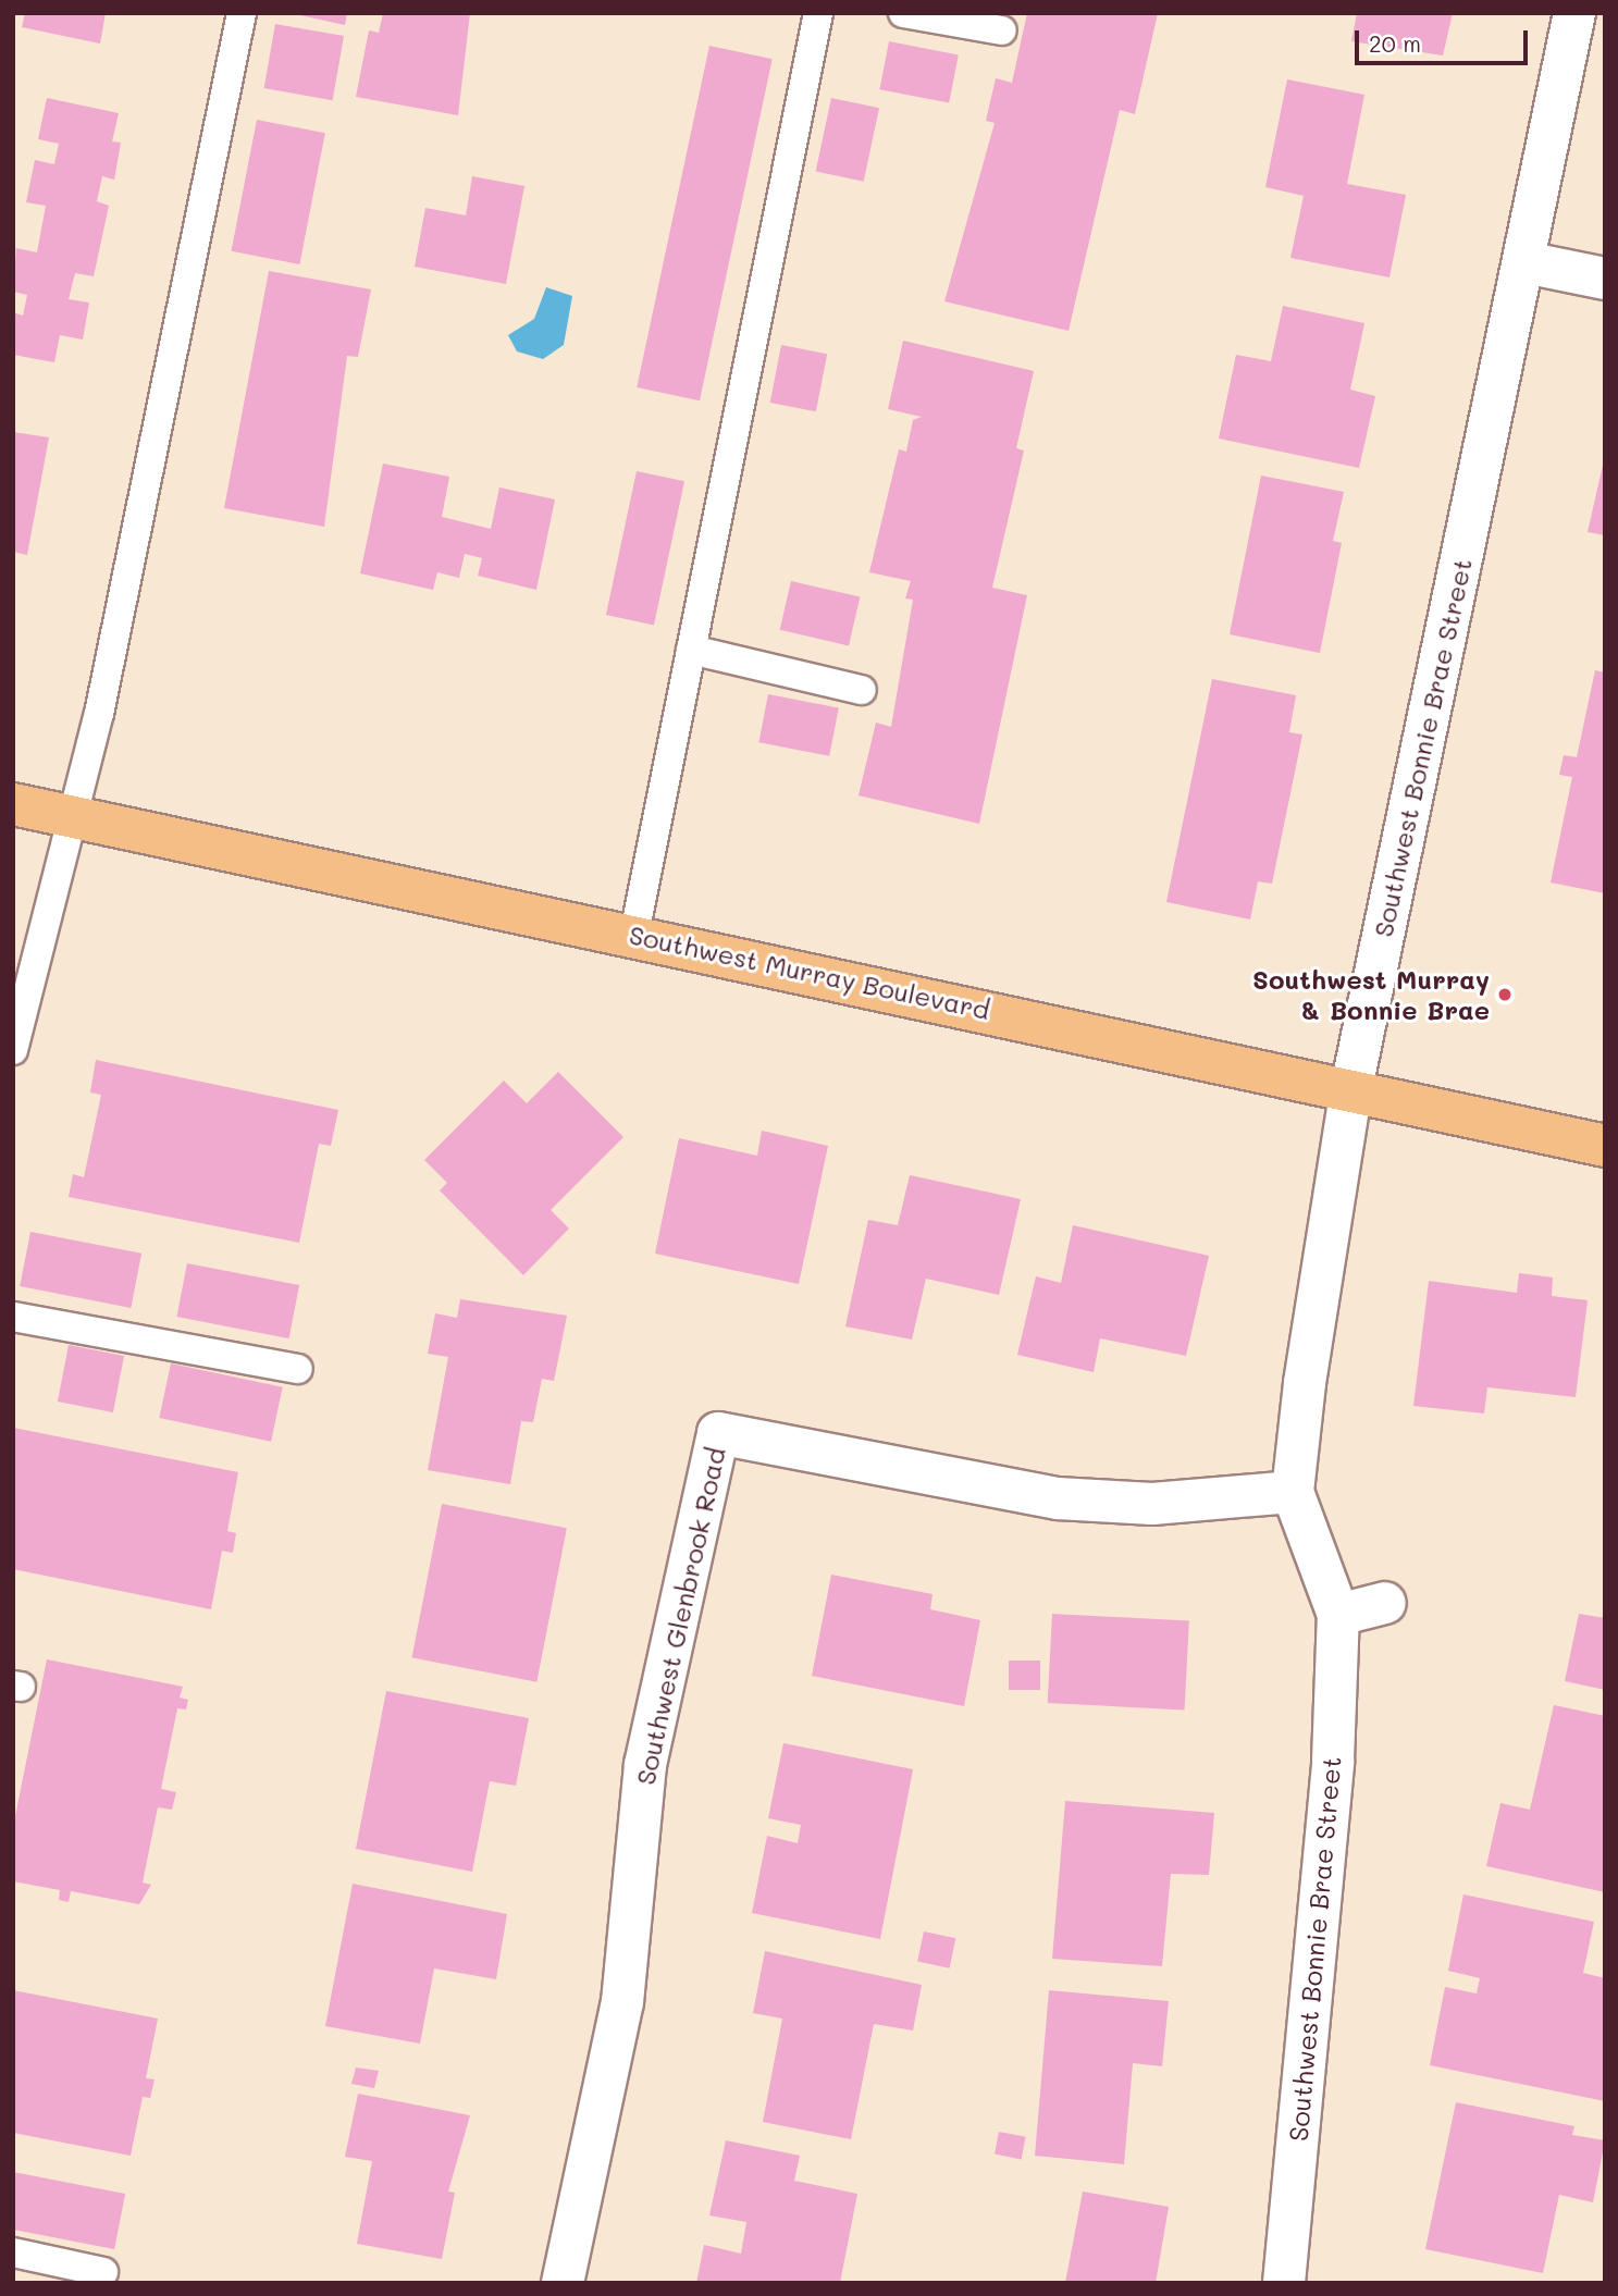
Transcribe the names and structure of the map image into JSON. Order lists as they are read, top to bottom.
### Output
{
  "streets": {
    "main road": ["Southwest Murray Boulevard"],
    "street": ["Southwest Bonnie Brae Street", "Southwest Glenbrook Road"]
  },
  "crossings": [
    ["Southwest Bonnie Brae Street", "Southwest Murray Boulevard"],
    ["Southwest Bonnie Brae Street", "Southwest Glenbrook Road"]
  ],
  "places": ["Southwest Murray & Bonnie Brae"],
  "scale_bar": "20 m"
}
